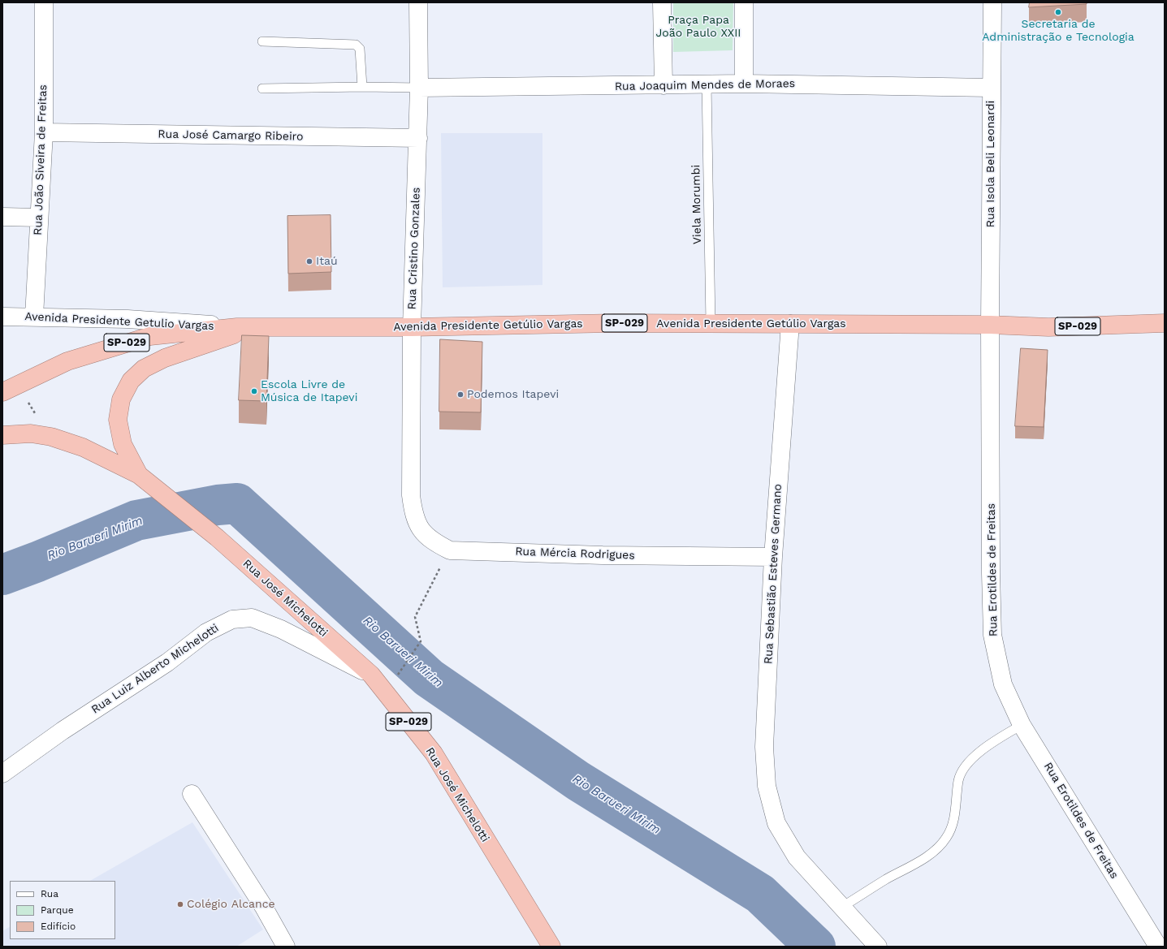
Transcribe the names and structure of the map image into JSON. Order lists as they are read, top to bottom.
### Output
{
  "streets": {
    "highway": ["SP-029", "Avenida Presidente Getúlio Vargas", "Rua José Michelotti"],
    "street": [
      "Rua Joaquim Mendes de Moraes",
      "Rua José Camargo Ribeiro",
      "Rua João Siveira de Freitas",
      "Rua Isola Beli Leonardi",
      "Rua Cristino Gonzales",
      "Avenida Presidente Getulio Vargas",
      "Rua Mércia Rodrigues",
      "Rua Erotildes de Freitas",
      "Rua Sebastião Esteves Germano",
      "Rua Luiz Alberto Michelotti"
    ],
    "lane": ["Viela Morumbi"]
  },
  "crossings": [
    ["Rua Joaquim Mendes de Moraes", "Rua Isola Beli Leonardi"],
    ["Rua Joaquim Mendes de Moraes", "Viela Morumbi"],
    ["Rua Joaquim Mendes de Moraes", "Rua Cristino Gonzales"],
    ["Rua José Camargo Ribeiro", "Rua João Siveira de Freitas"],
    ["Rua José Camargo Ribeiro", "Rua Cristino Gonzales"],
    ["Rua João Siveira de Freitas", "Avenida Presidente Getulio Vargas"],
    ["Rua Isola Beli Leonardi", "Avenida Presidente Getúlio Vargas"],
    ["Rua Isola Beli Leonardi", "Rua Erotildes de Freitas"],
    ["Viela Morumbi", "Avenida Presidente Getúlio Vargas"],
    ["Rua Cristino Gonzales", "Avenida Presidente Getúlio Vargas"],
    ["Rua Cristino Gonzales", "Rua Mércia Rodrigues"],
    ["Avenida Presidente Getulio Vargas", "SP-029"],
    ["SP-029", "Avenida Presidente Getúlio Vargas"],
    ["SP-029", "Rua José Michelotti"],
    ["Avenida Presidente Getúlio Vargas", "Rua Erotildes de Freitas"],
    ["Avenida Presidente Getúlio Vargas", "Rua Sebastião Esteves Germano"],
    ["Rua Mércia Rodrigues", "Rua Sebastião Esteves Germano"],
    ["Rua José Michelotti", "Rua Luiz Alberto Michelotti"]
  ],
  "water": ["Rio Barueri Mirim"],
  "parks": ["Praça Papa João Paulo XXII"],
  "places": [
    "Secretaria de Administração e Tecnologia",
    "Itaú",
    "Escola Livre de Música de Itapevi",
    "Podemos Itapevi",
    "Colégio Alcance"
  ],
  "legend": ["Rua", "Parque", "Edifício"]
}
